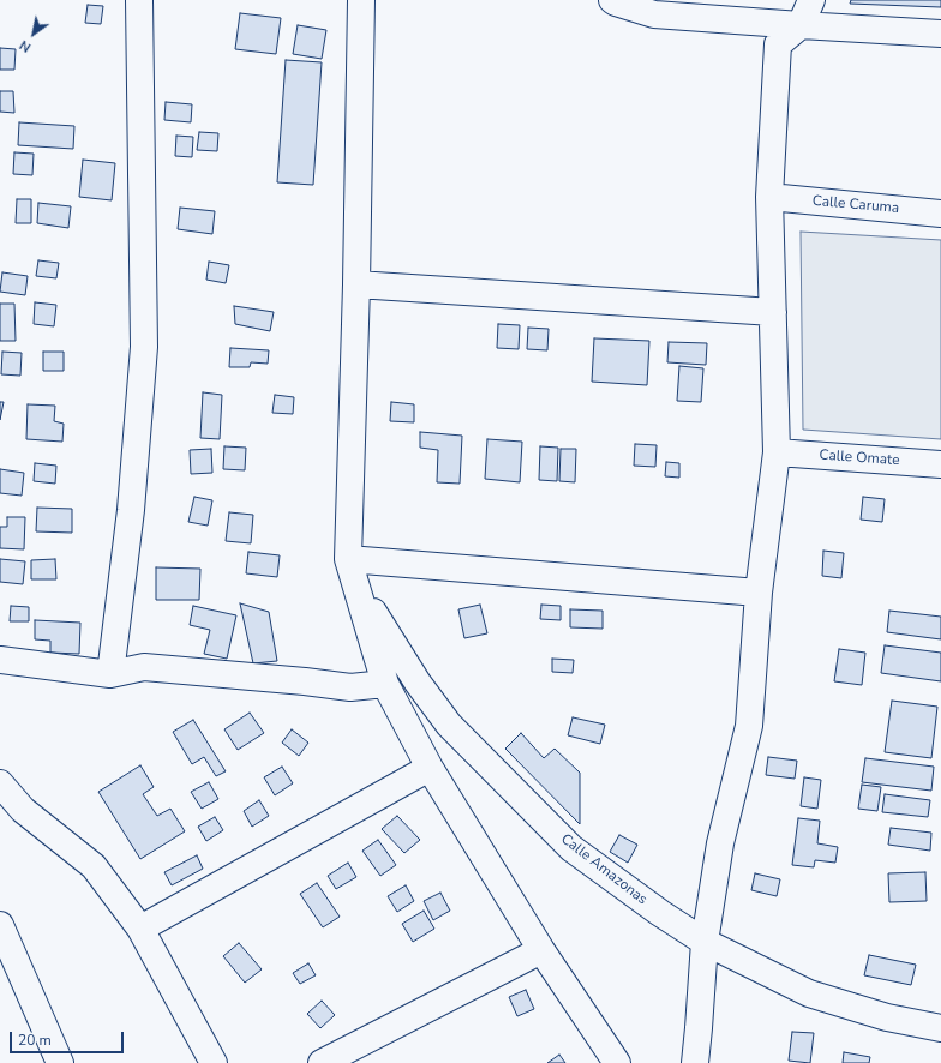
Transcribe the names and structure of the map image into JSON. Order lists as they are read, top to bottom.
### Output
{
  "streets": {
    "street": ["Calle Caruma", "Calle Omate", "Calle Amazonas"]
  },
  "scale_bar": "20 m",
  "north": "bottom left"
}
